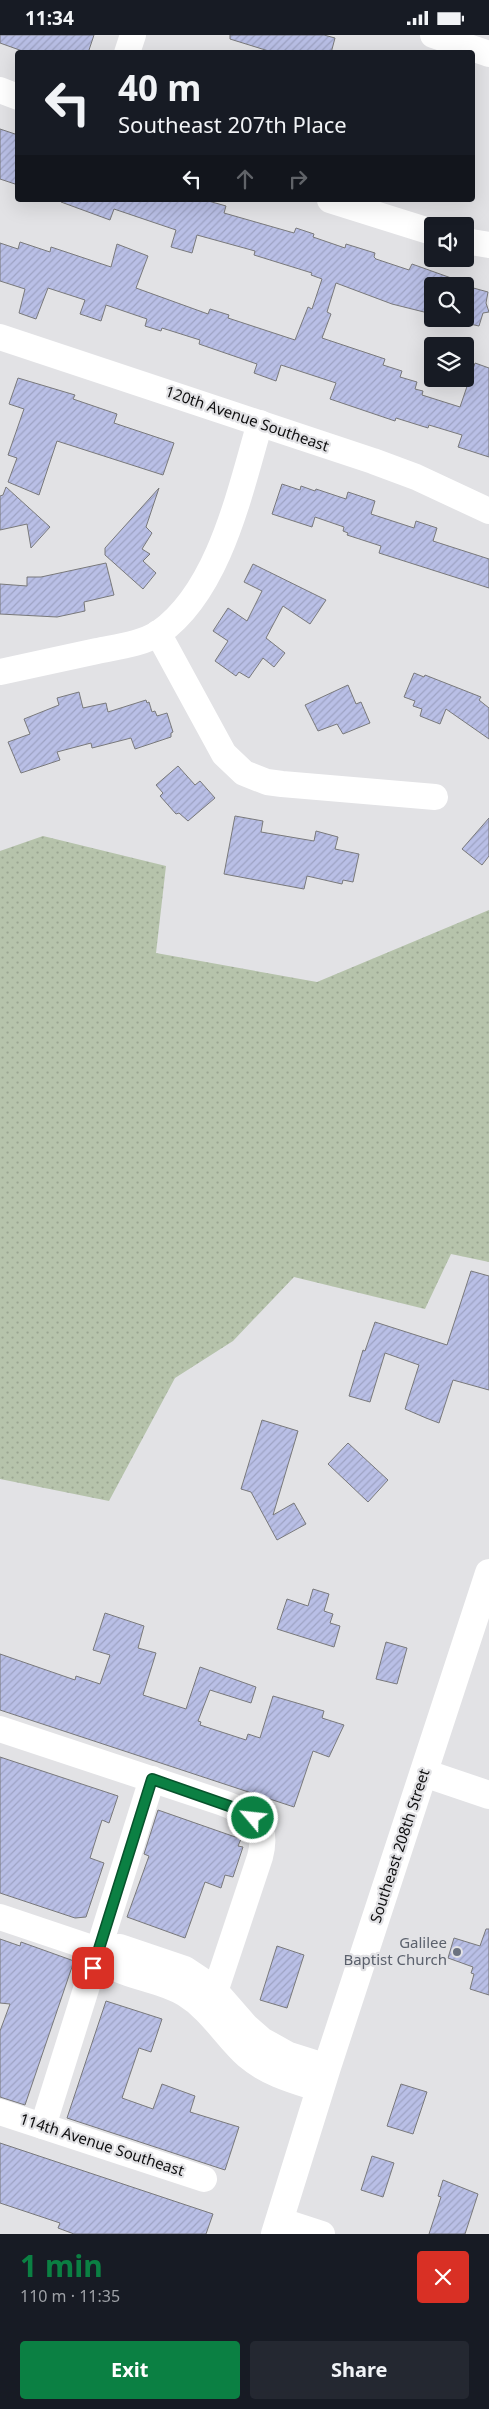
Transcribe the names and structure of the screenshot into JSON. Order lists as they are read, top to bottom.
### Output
{
  "streets": {
    "main road": ["Southeast 208th Street"],
    "street": ["120th Avenue Southeast", "114th Avenue Southeast"]
  },
  "places": ["Galilee Baptist Church"],
  "page": {
    "status": "11:34",
    "turn": ["40 m", "Southeast 207th Place"],
    "heading": ["1 min", "110 m · 11:35"],
    "buttons": ["Exit", "Share"]
  }
}
